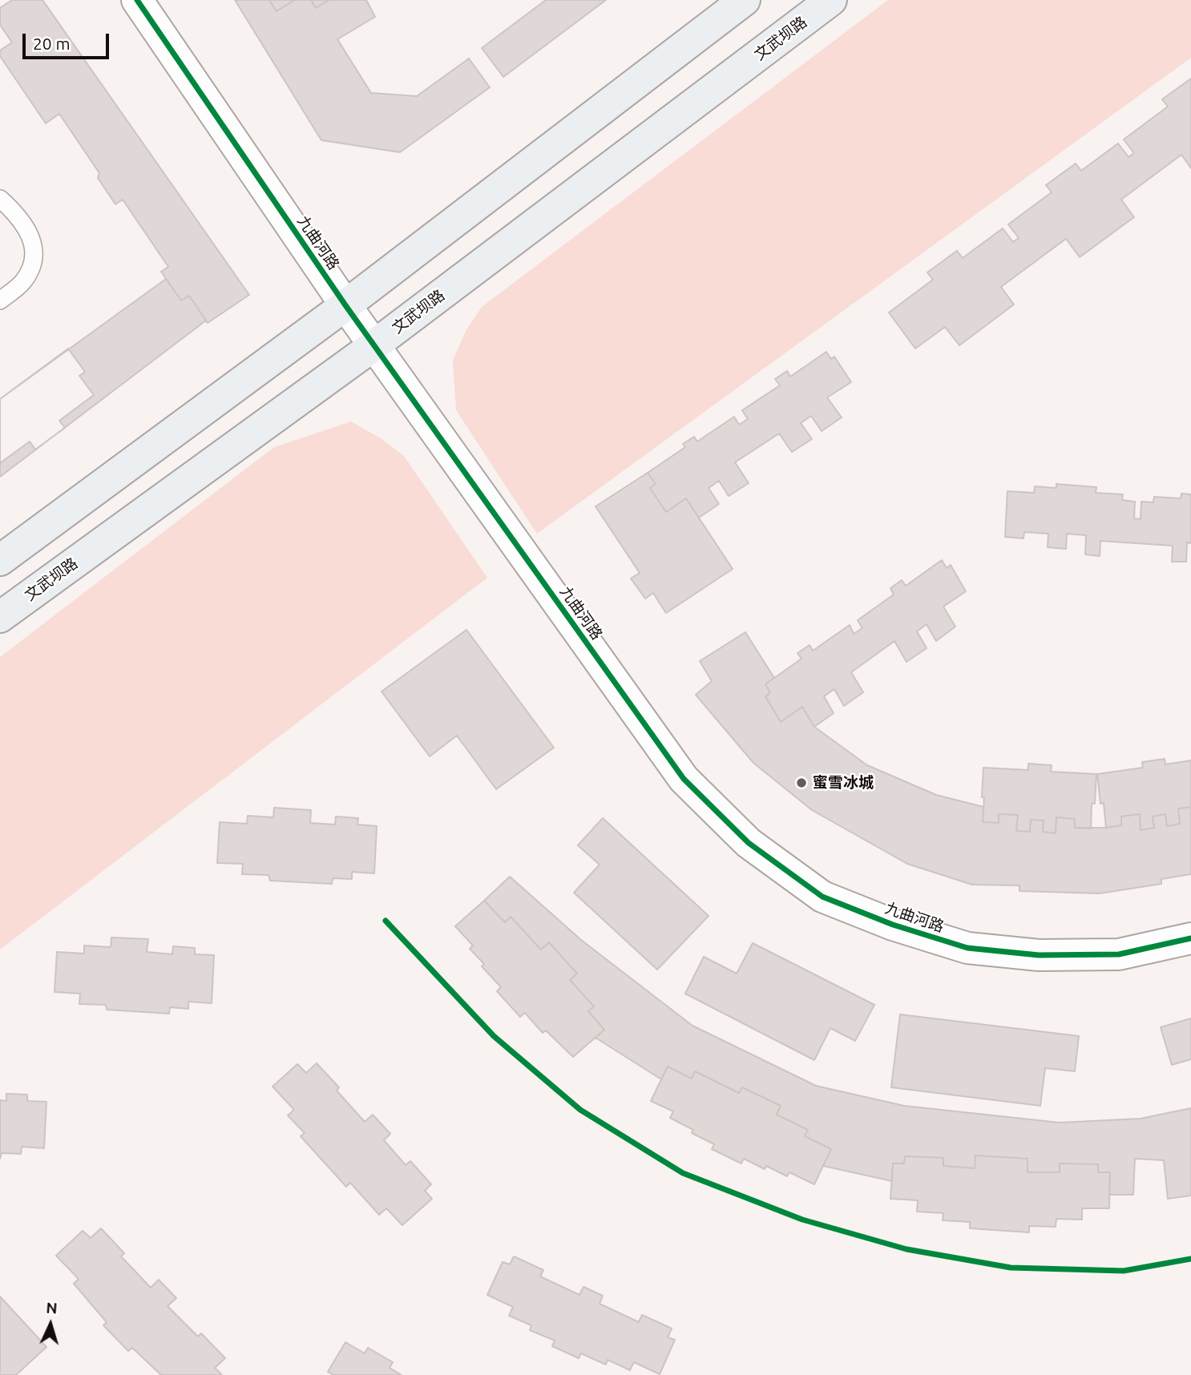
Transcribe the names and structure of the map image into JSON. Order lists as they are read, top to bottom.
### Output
{
  "streets": {
    "main road": ["文武坝路"],
    "street": ["九曲河路"]
  },
  "crossings": [
    ["文武坝路", "九曲河路"]
  ],
  "places": ["蜜雪冰城"],
  "scale_bar": "20 m",
  "north": "top"
}
